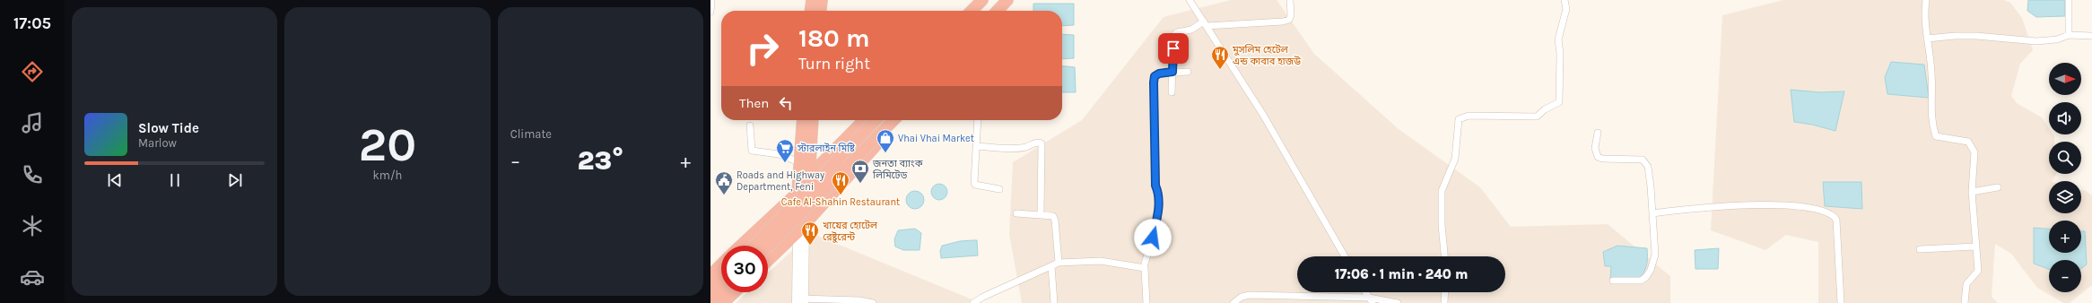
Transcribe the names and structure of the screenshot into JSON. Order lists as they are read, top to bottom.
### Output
{
  "places": {
    "restaurant": ["মুসলিম হেটেল এন্ড কাবাব হাজউ", "Cafe Al-Shahin Restaurant", "খায়ের হোটেল রেষ্টুরেন্ট"],
    "shop": ["Vhai Vhai Market"],
    "supermarket": ["স্টারলাইন মিষ্টি"],
    "bank": ["জনতা ব্যাংক লিমিটেড"],
    "public building": ["Roads and Highway Department, Feni"]
  },
  "north": "right",
  "page": {
    "tabs": "17:05",
    "tile": [
      ["20", "km/h"],
      "Climate"
    ],
    "turn": ["180 m", "Turn right"],
    "map_buttons": ["+", "−"],
    "then": "Then",
    "song": ["Slow Tide", "Marlow"],
    "heat": ["−", "23°", "+"],
    "limit": "30",
    "trip": "17:06 · 1 min · 240 m"
  }
}
